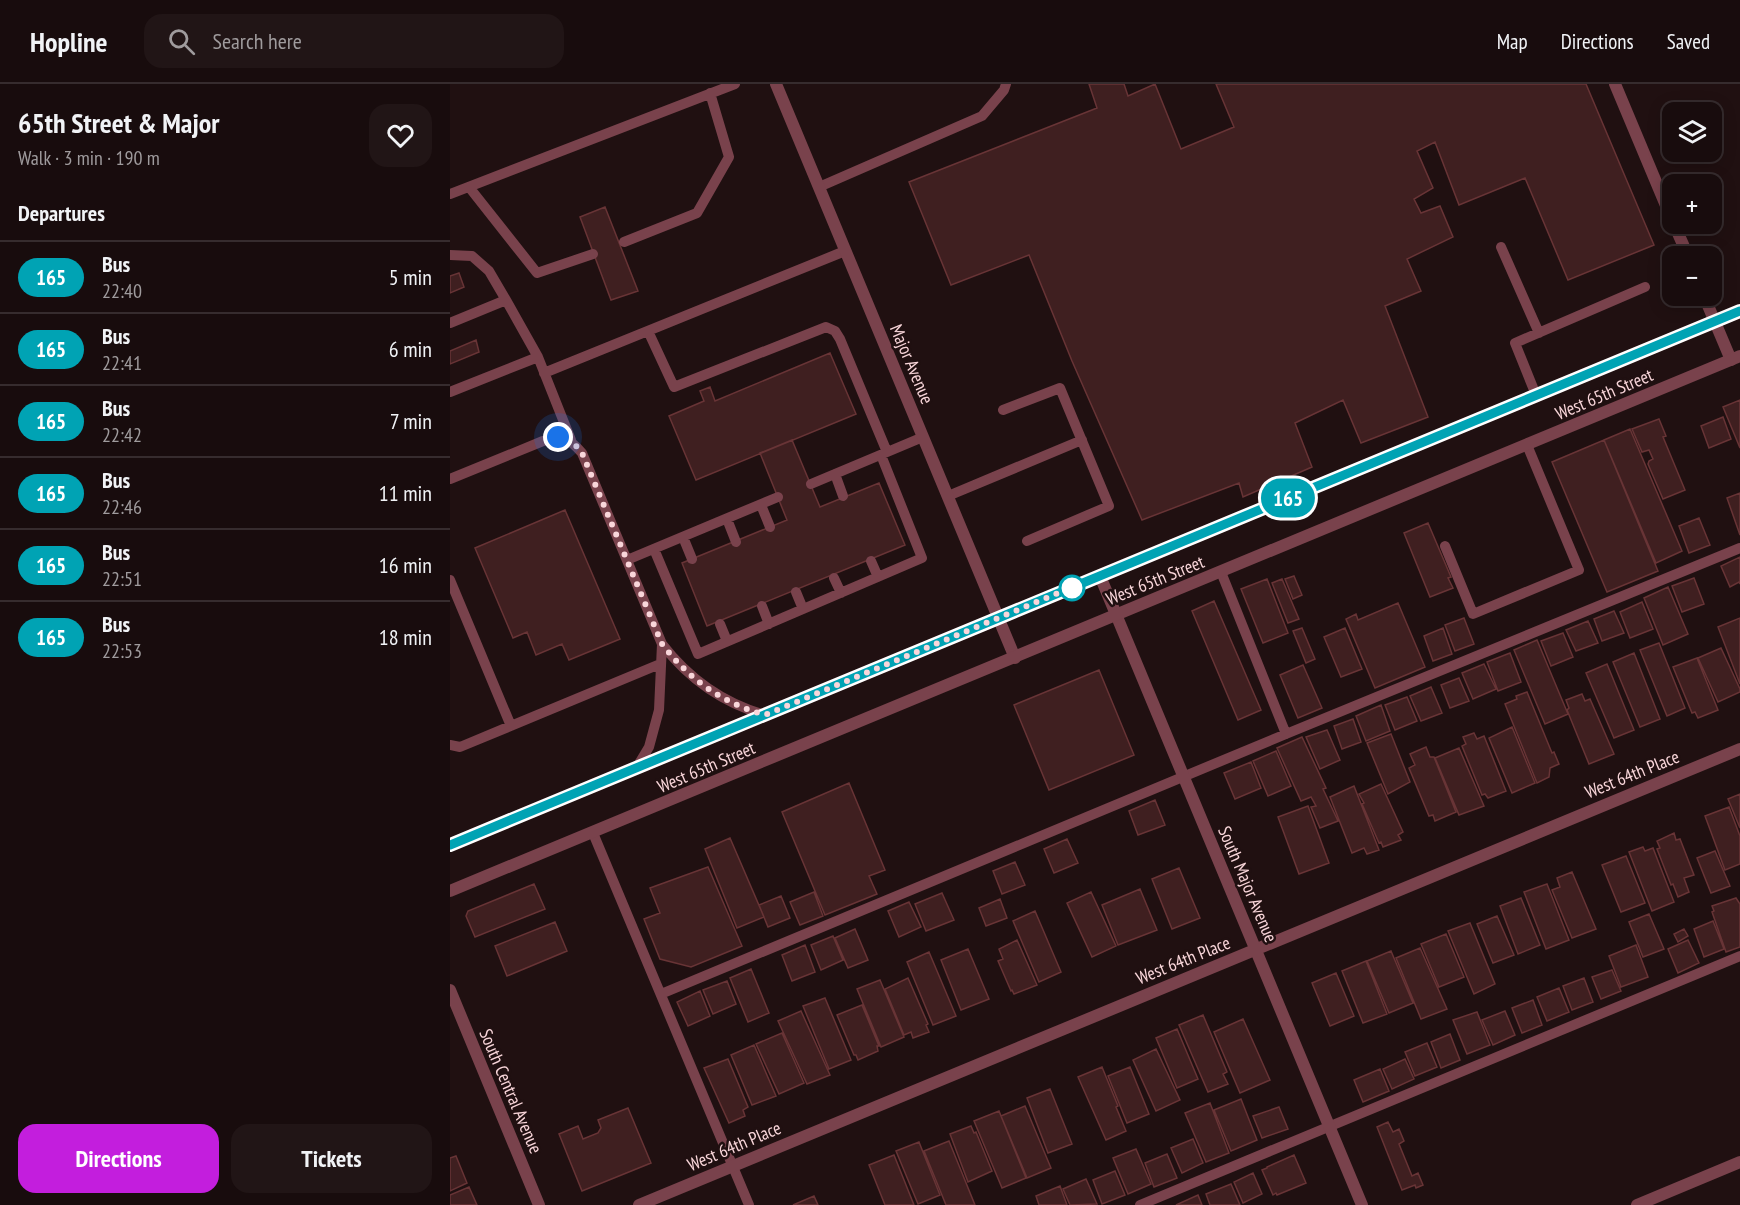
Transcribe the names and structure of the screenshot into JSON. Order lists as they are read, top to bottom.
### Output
{
  "streets": {
    "street": [
      "Major Avenue",
      "West 65th Street",
      "West 64th Place",
      "South Major Avenue",
      "South Central Avenue"
    ]
  },
  "crossings": [
    ["Major Avenue", "West 65th Street"],
    ["West 65th Street", "South Major Avenue"],
    ["West 64th Place", "South Major Avenue"]
  ],
  "lines": ["bus line 165"],
  "page": {
    "header": "Hopline",
    "search": "Search here",
    "nav": ["Map", "Directions", "Saved"],
    "heading": [
      ["65th Street & Major", "Walk · 3 min · 190 m"],
      "Departures"
    ],
    "on_map": "165",
    "map_buttons": ["+", "−"],
    "list": [
      {
        "mark": "165",
        "name": "Bus",
        "note": "22:40",
        "value": "5 min"
      },
      {
        "mark": "165",
        "name": "Bus",
        "note": "22:41",
        "value": "6 min"
      },
      {
        "mark": "165",
        "name": "Bus",
        "note": "22:42",
        "value": "7 min"
      },
      {
        "mark": "165",
        "name": "Bus",
        "note": "22:46",
        "value": "11 min"
      },
      {
        "mark": "165",
        "name": "Bus",
        "note": "22:51",
        "value": "16 min"
      },
      {
        "mark": "165",
        "name": "Bus",
        "note": "22:53",
        "value": "18 min"
      }
    ],
    "buttons": ["Directions", "Tickets"]
  }
}
